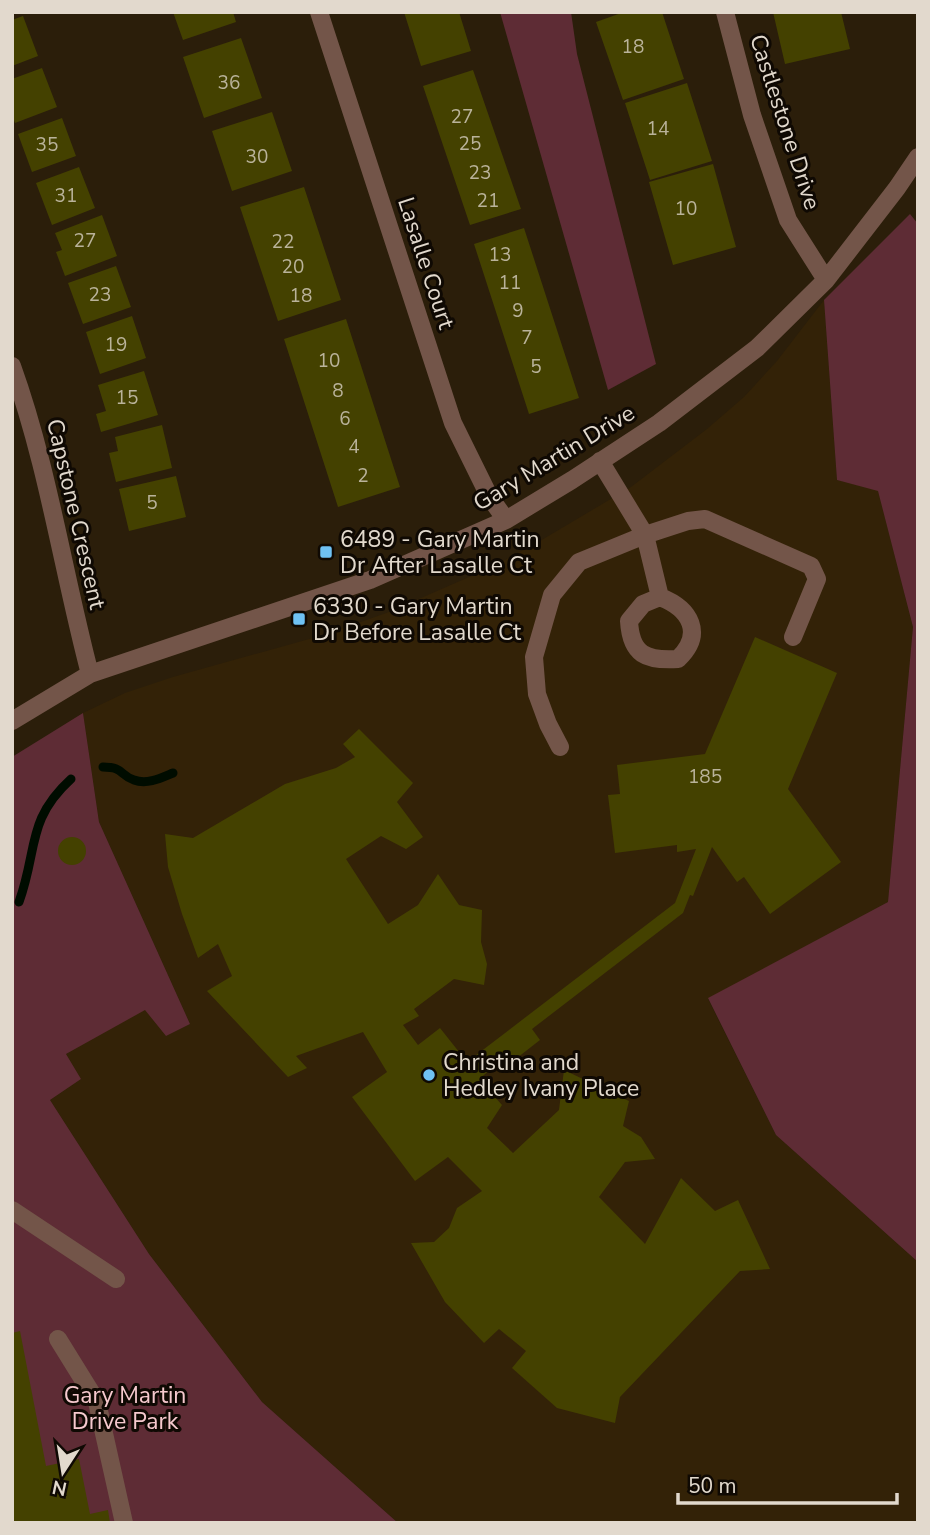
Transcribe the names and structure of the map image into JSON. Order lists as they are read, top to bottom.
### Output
{
  "streets": {
    "street": [
      "Castlestone Drive",
      "Lasalle Court",
      "Gary Martin Drive",
      "Capstone Crescent"
    ]
  },
  "crossings": [
    ["Castlestone Drive", "Gary Martin Drive"],
    ["Lasalle Court", "Gary Martin Drive"],
    ["Gary Martin Drive", "Capstone Crescent"]
  ],
  "parks": ["Gary Martin Drive Park"],
  "places": {
    "transit": ["6489 - Gary Martin Dr After Lasalle Ct", "6330 - Gary Martin Dr Before Lasalle Ct"],
    "other": ["Christina and Hedley Ivany Place"]
  },
  "house_numbers": [
    "18",
    "36",
    "27",
    "14",
    "25",
    "35",
    "30",
    "23",
    "31",
    "21",
    "10",
    "27",
    "22",
    "13",
    "20",
    "11",
    "23",
    "18",
    "9",
    "7",
    "19",
    "10",
    "5",
    "8",
    "15",
    "6",
    "4",
    "2",
    "5",
    "185"
  ],
  "scale_bar": "50 m",
  "north": "bottom"
}
